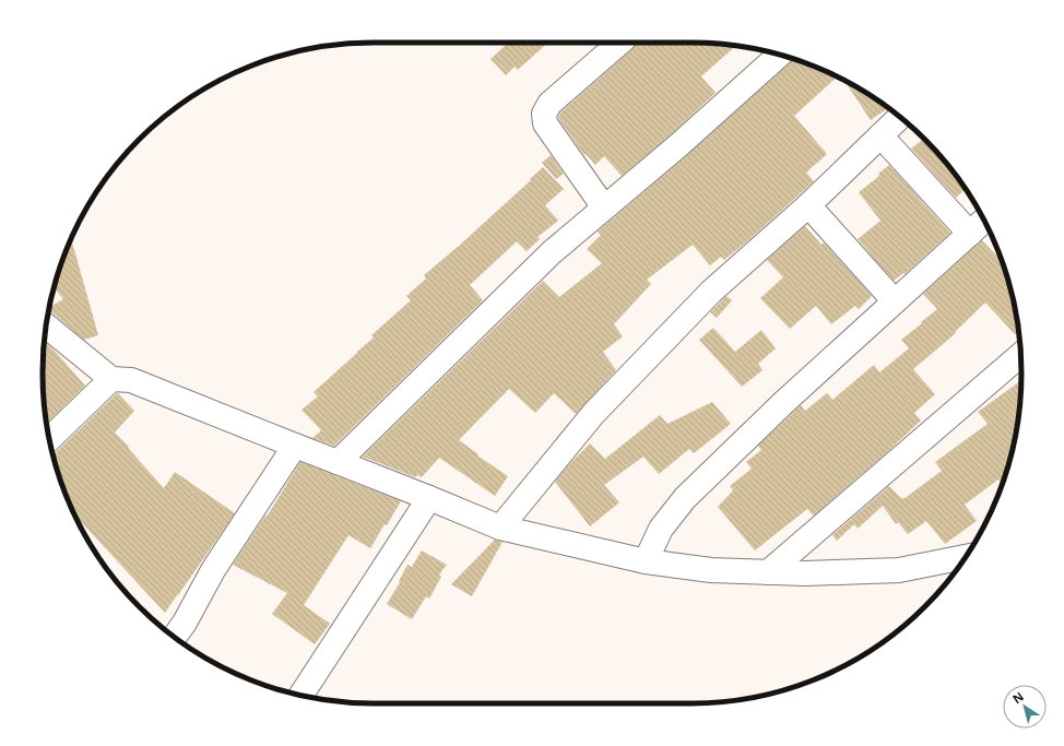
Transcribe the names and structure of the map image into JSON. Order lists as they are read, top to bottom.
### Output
{
  "north": "top left"
}
